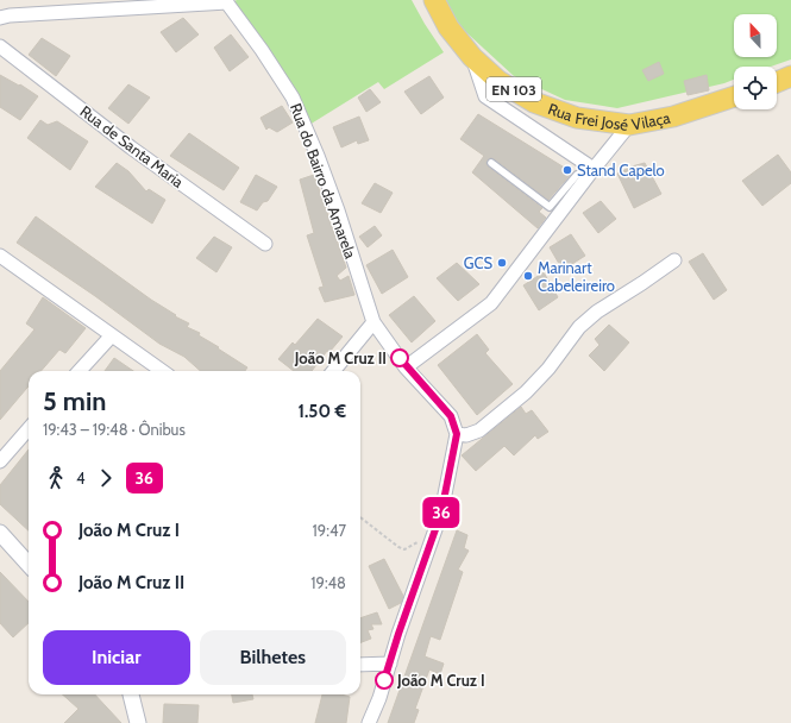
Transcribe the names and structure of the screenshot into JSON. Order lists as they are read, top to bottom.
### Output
{
  "streets": {
    "main road": ["EN 103", "Rua Frei José Vilaça"],
    "street": ["Rua de Santa Maria", "Rua do Bairro da Amarela"]
  },
  "places": [
    "Stand Capelo",
    "GCS",
    "Marinart Cabeleireiro",
    "João M Cruz II",
    "João M Cruz I"
  ],
  "lines": ["bus line 36"],
  "north": "top",
  "page": {
    "on_map": "36",
    "heading": ["5 min", "19:43 – 19:48 · Ônibus", "1.50 €"],
    "legs": ["4", "36"],
    "list": [
      {
        "name": "João M Cruz I",
        "value": "19:47"
      },
      {
        "name": "João M Cruz II",
        "value": "19:48"
      }
    ],
    "buttons": ["Iniciar", "Bilhetes"]
  }
}
